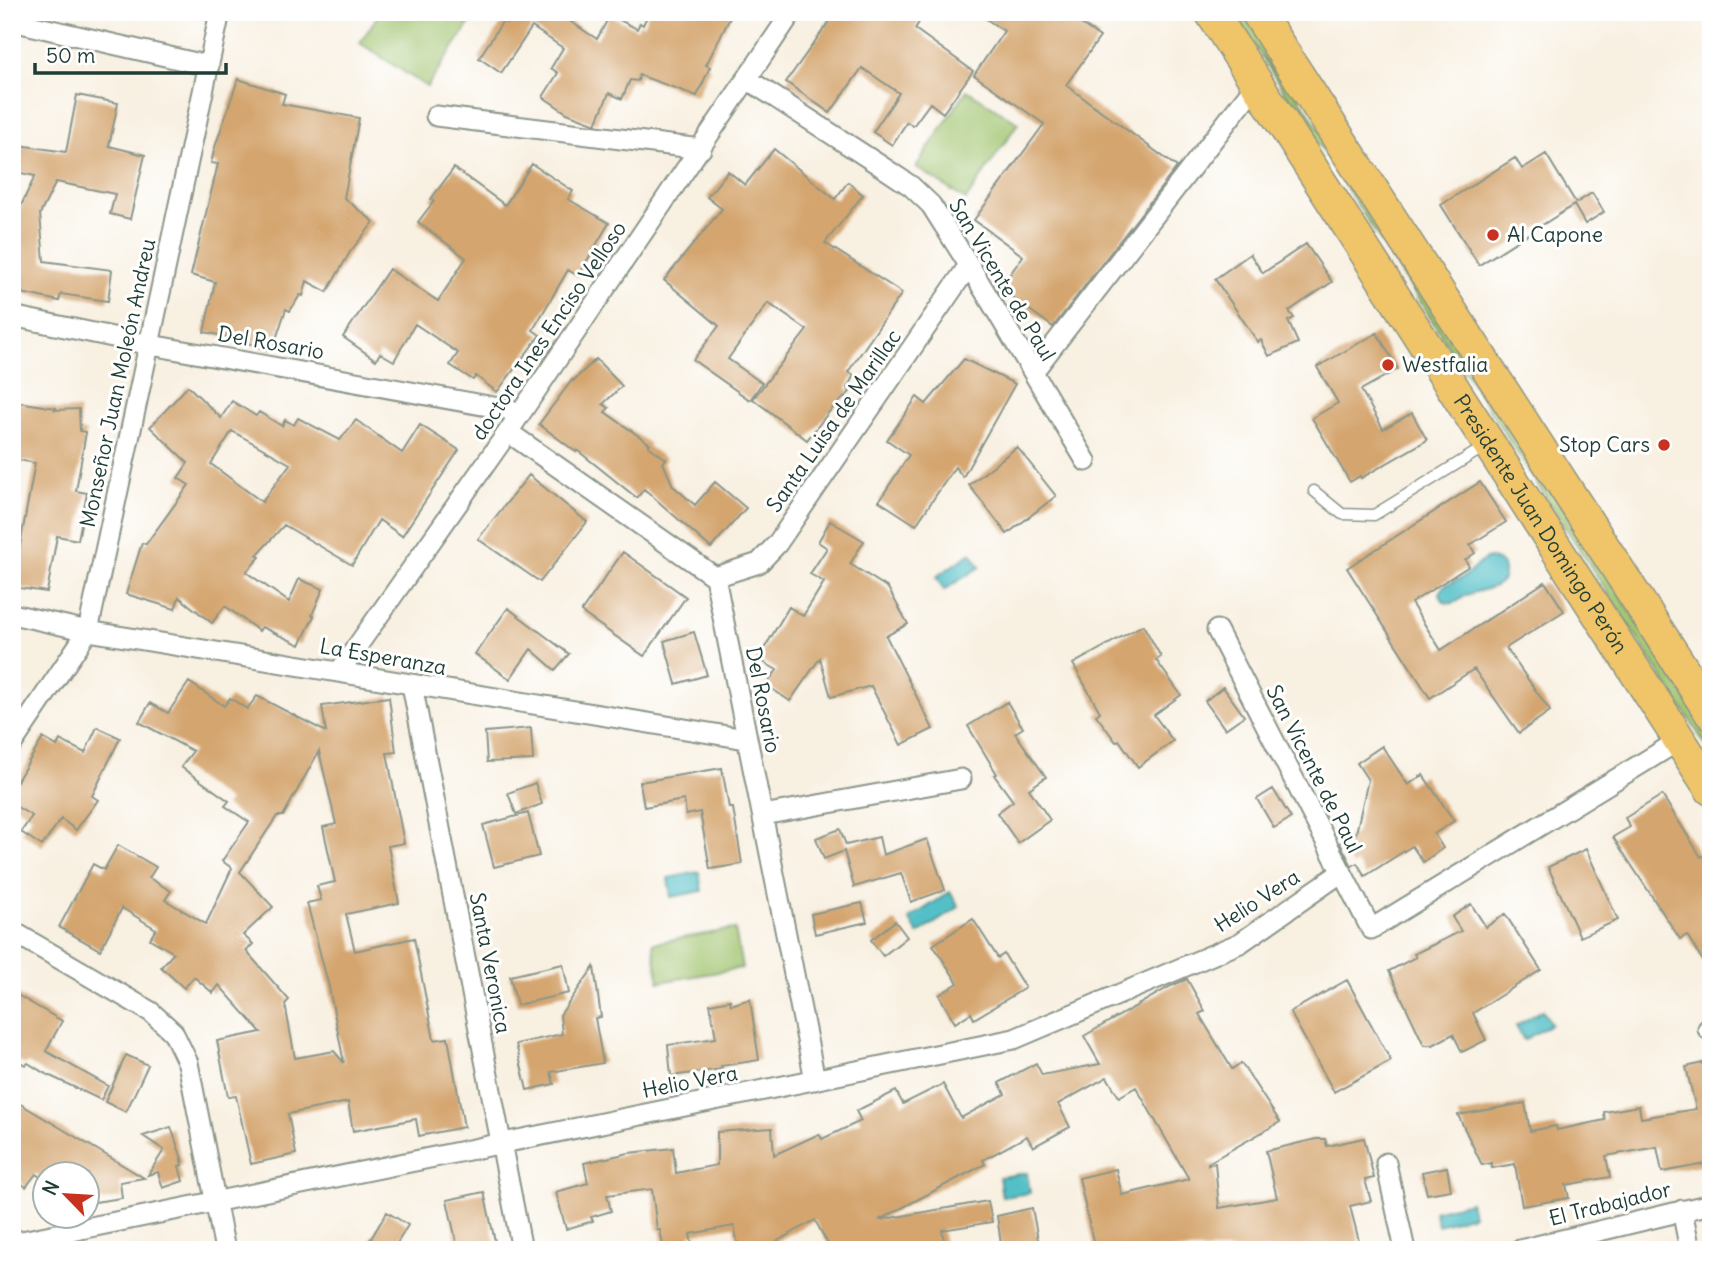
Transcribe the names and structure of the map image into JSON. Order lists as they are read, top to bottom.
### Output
{
  "streets": {
    "main road": ["Presidente Juan Domingo Perón"],
    "street": [
      "San Vicente de Paul",
      "doctora Ines Enciso Velloso",
      "Del Rosario",
      "Monseñor Juan Moleón Andreu",
      "Santa Luisa de Marillac",
      "La Esperanza",
      "Helio Vera",
      "Santa Veronica",
      "El Trabajador"
    ]
  },
  "crossings": [
    ["San Vicente de Paul", "doctora Ines Enciso Velloso"],
    ["San Vicente de Paul", "Santa Luisa de Marillac"],
    ["San Vicente de Paul", "Presidente Juan Domingo Perón"],
    ["San Vicente de Paul", "Helio Vera"],
    ["doctora Ines Enciso Velloso", "Del Rosario"],
    ["doctora Ines Enciso Velloso", "La Esperanza"],
    ["Del Rosario", "Monseñor Juan Moleón Andreu"],
    ["Del Rosario", "Santa Luisa de Marillac"],
    ["Del Rosario", "La Esperanza"],
    ["Del Rosario", "Helio Vera"],
    ["Monseñor Juan Moleón Andreu", "La Esperanza"],
    ["La Esperanza", "Santa Veronica"],
    ["Helio Vera", "Santa Veronica"]
  ],
  "places": ["Al Capone", "Westfalia", "Stop Cars"],
  "scale_bar": "50 m",
  "north": "top left"
}
